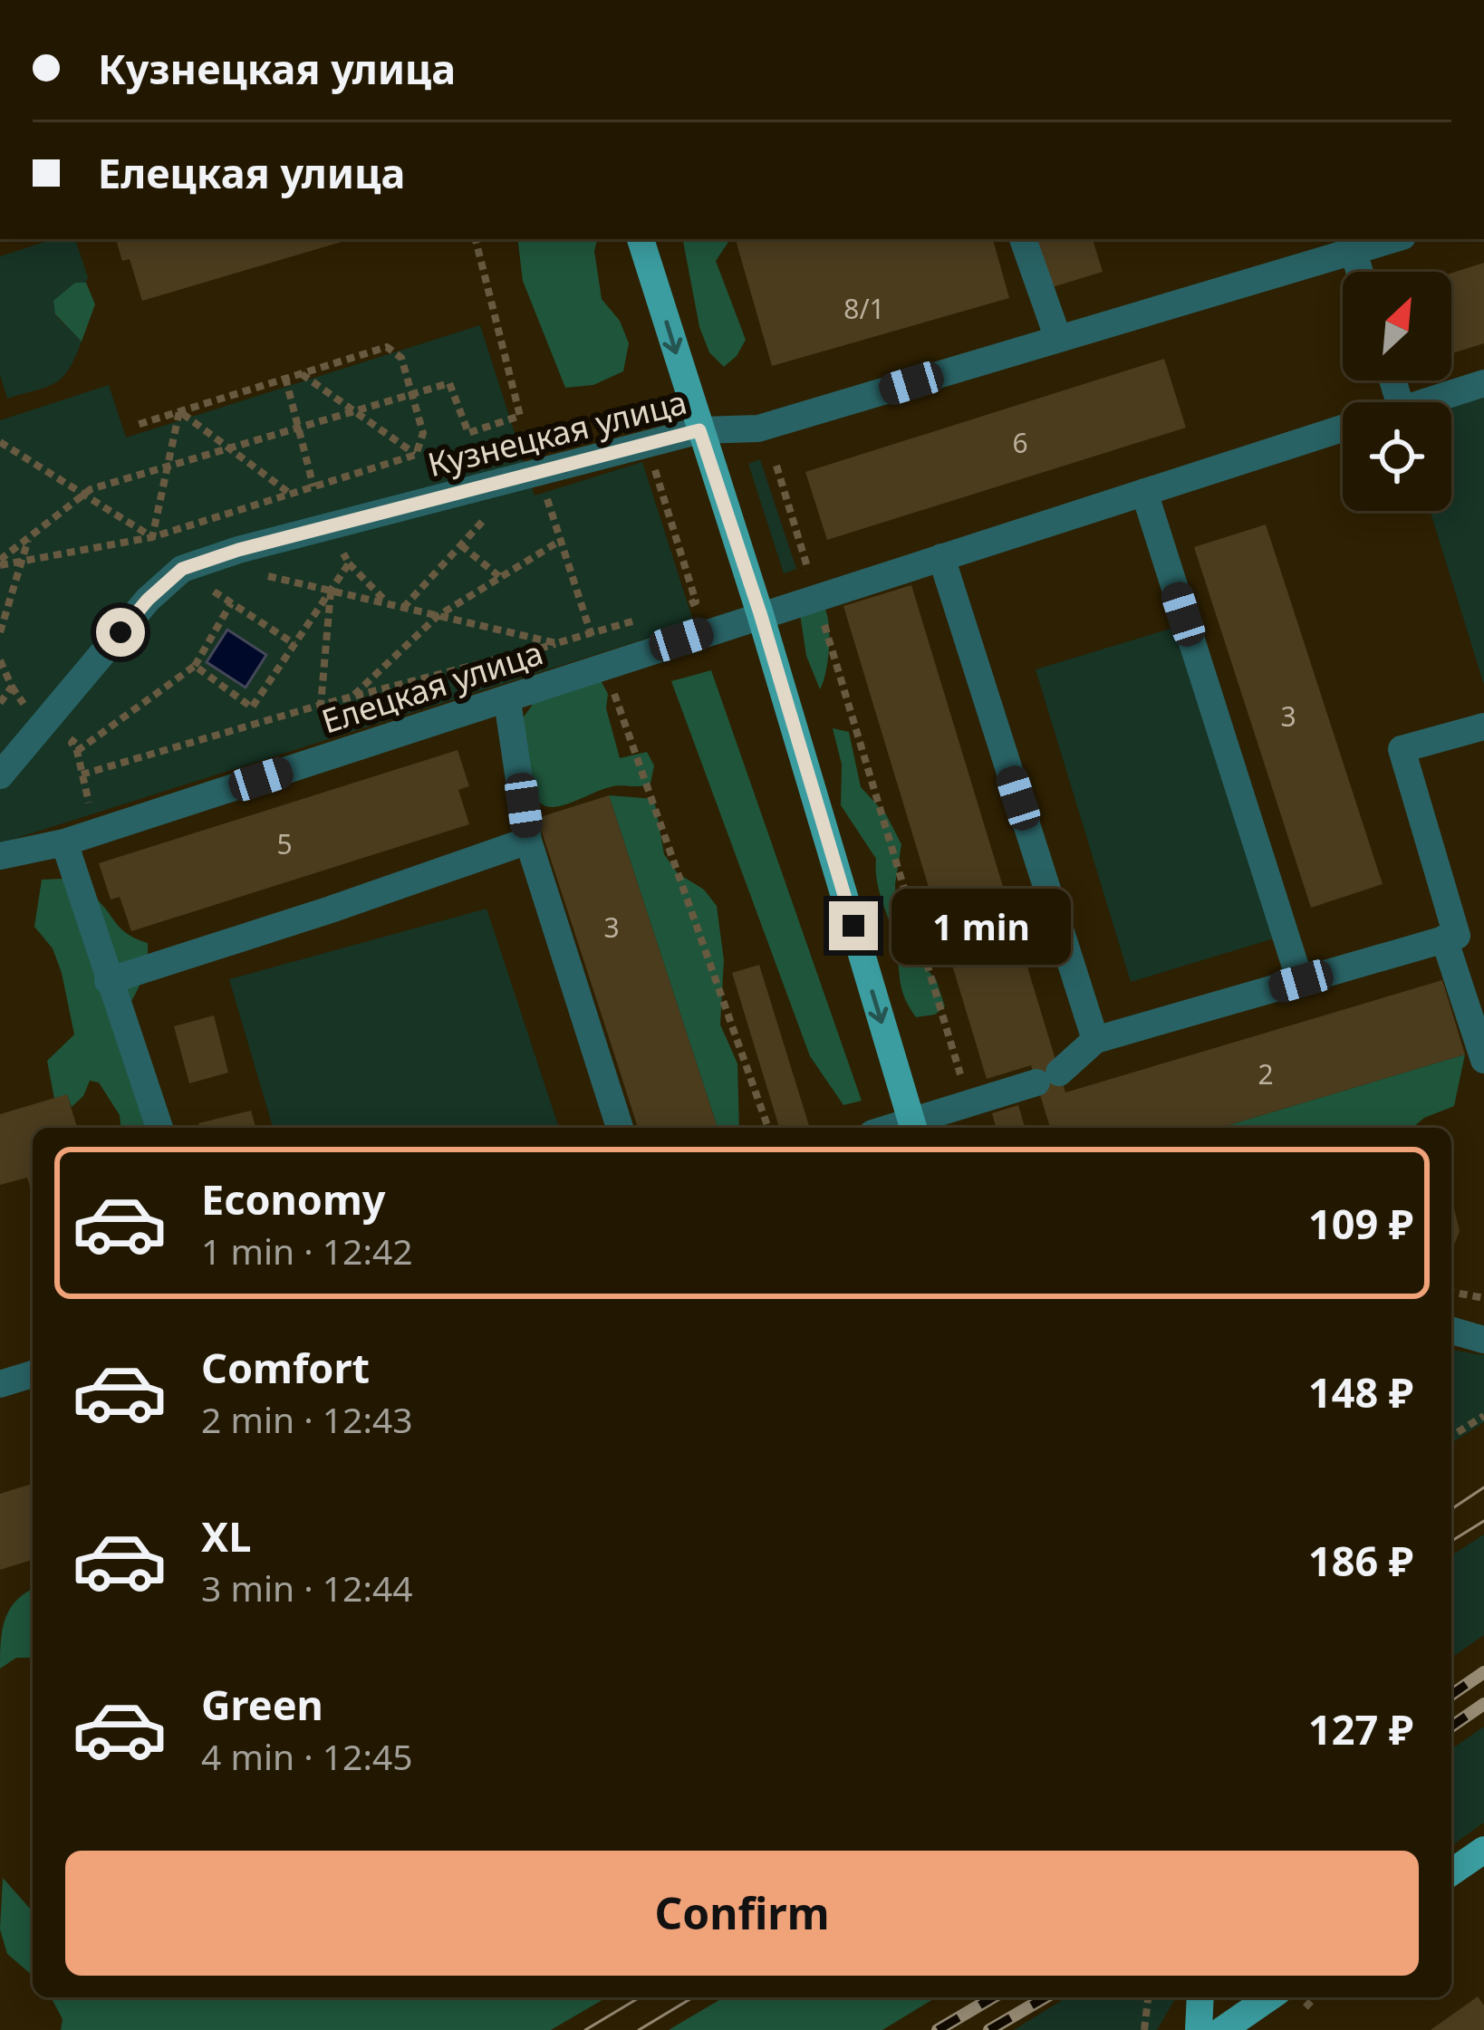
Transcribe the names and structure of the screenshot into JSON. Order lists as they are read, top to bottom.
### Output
{
  "streets": {
    "street": ["Кузнецкая улица", "Елецкая улица"]
  },
  "house_numbers": [
    "8/1",
    "6",
    "3",
    "5",
    "3",
    "2"
  ],
  "north": "top right",
  "page": {
    "banner": ["Кузнецкая улица", "Елецкая улица"],
    "bubble": "1 min",
    "list": [
      {
        "name": "Economy",
        "note": "1 min · 12:42",
        "value": "109 ₽"
      },
      {
        "name": "Comfort",
        "note": "2 min · 12:43",
        "value": "148 ₽"
      },
      {
        "name": "XL",
        "note": "3 min · 12:44",
        "value": "186 ₽"
      },
      {
        "name": "Green",
        "note": "4 min · 12:45",
        "value": "127 ₽"
      }
    ],
    "buttons": "Confirm"
  }
}
